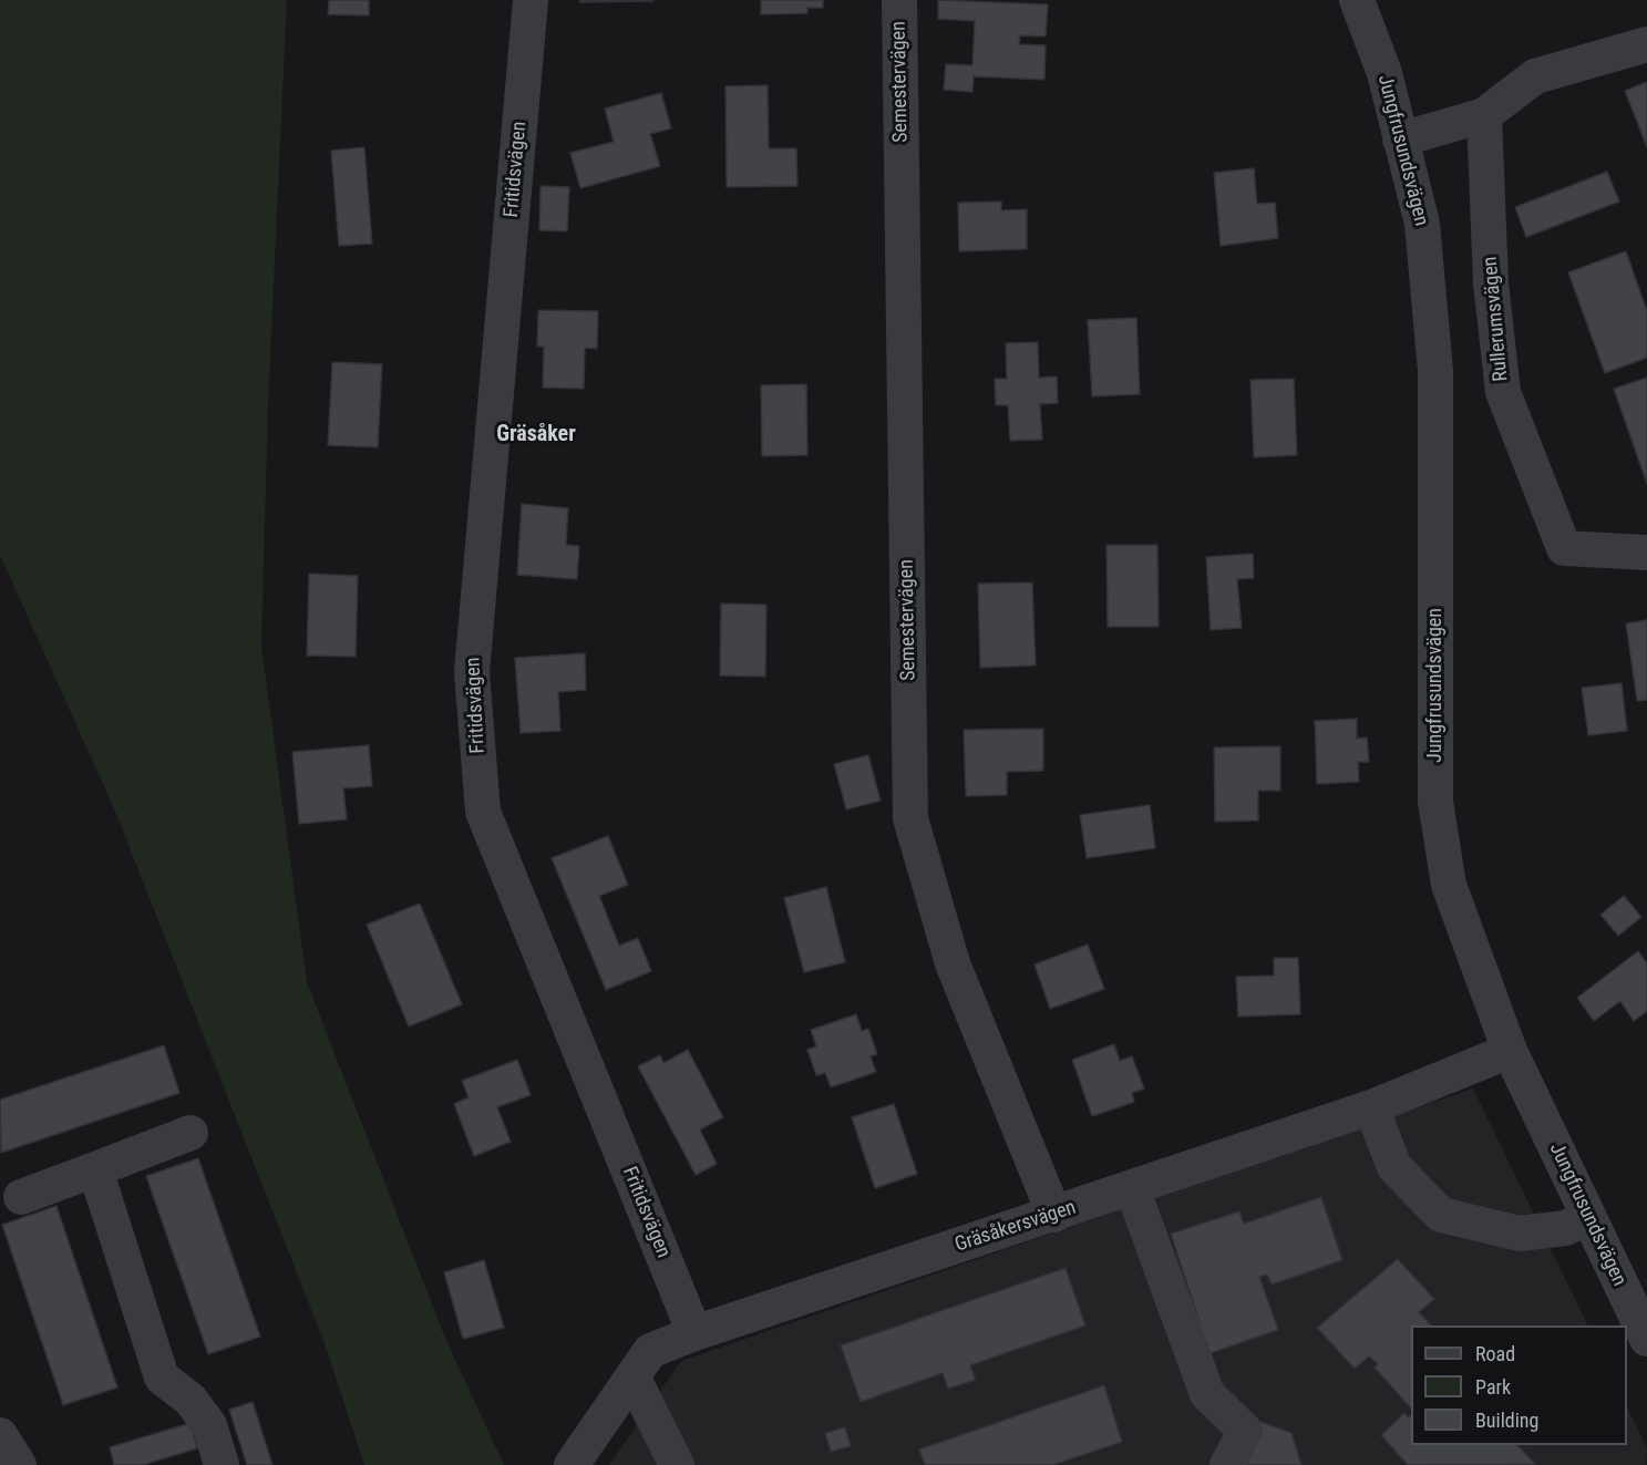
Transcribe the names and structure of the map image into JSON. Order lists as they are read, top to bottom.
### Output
{
  "streets": {
    "street": [
      "Semestervägen",
      "Jungfrusundsvägen",
      "Fritidsvägen",
      "Rullerumsvägen",
      "Gräsåkersvägen"
    ]
  },
  "crossings": [
    ["Semestervägen", "Gräsåkersvägen"],
    ["Jungfrusundsvägen", "Gräsåkersvägen"],
    ["Fritidsvägen", "Gräsåkersvägen"]
  ],
  "districts": ["Gräsåker"],
  "legend": ["Road", "Park", "Building"]
}
